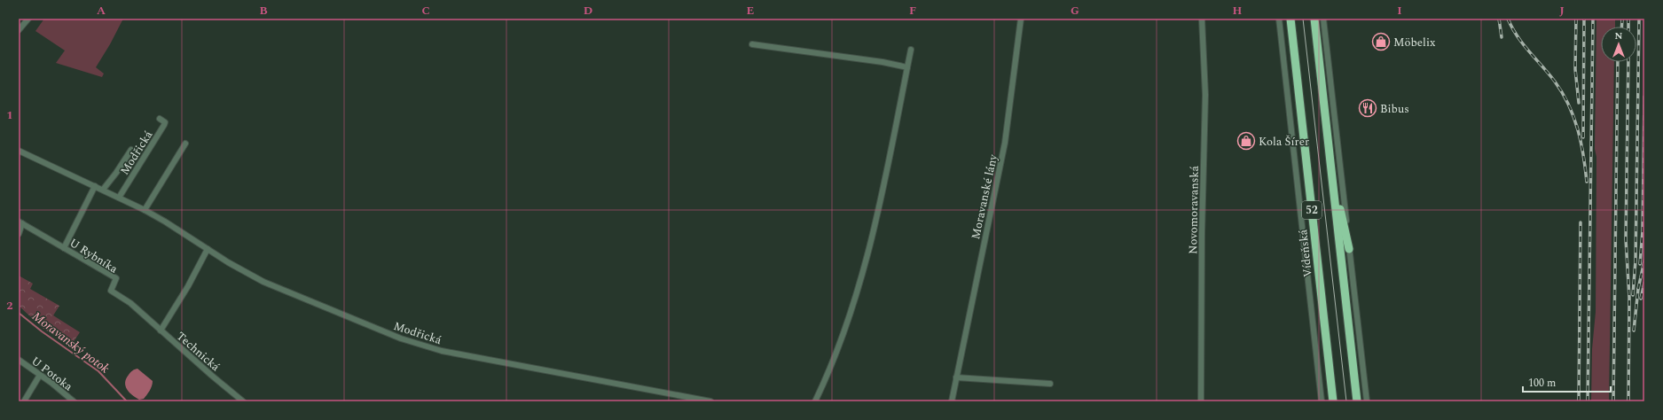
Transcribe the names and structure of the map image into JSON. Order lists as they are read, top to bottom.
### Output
{
  "streets": {
    "highway": ["52", "Vídeňská"],
    "street": [
      "Modřická",
      "Moravanské lány",
      "Novomoravanská",
      "U Rybníka",
      "Technická",
      "U Potoka"
    ]
  },
  "crossings": [
    ["U Rybníka", "Technická"]
  ],
  "water": ["Moravanský potok"],
  "places": {
    "shop": ["Möbelix", "Kola Šírer"],
    "restaurant": ["Bibus"]
  },
  "scale_bar": "100 m",
  "north": "top",
  "grid": {
    "columns": [
      "A",
      "B",
      "C",
      "D",
      "E",
      "F",
      "G",
      "H",
      "I",
      "J"
    ],
    "rows": ["1", "2"]
  }
}
